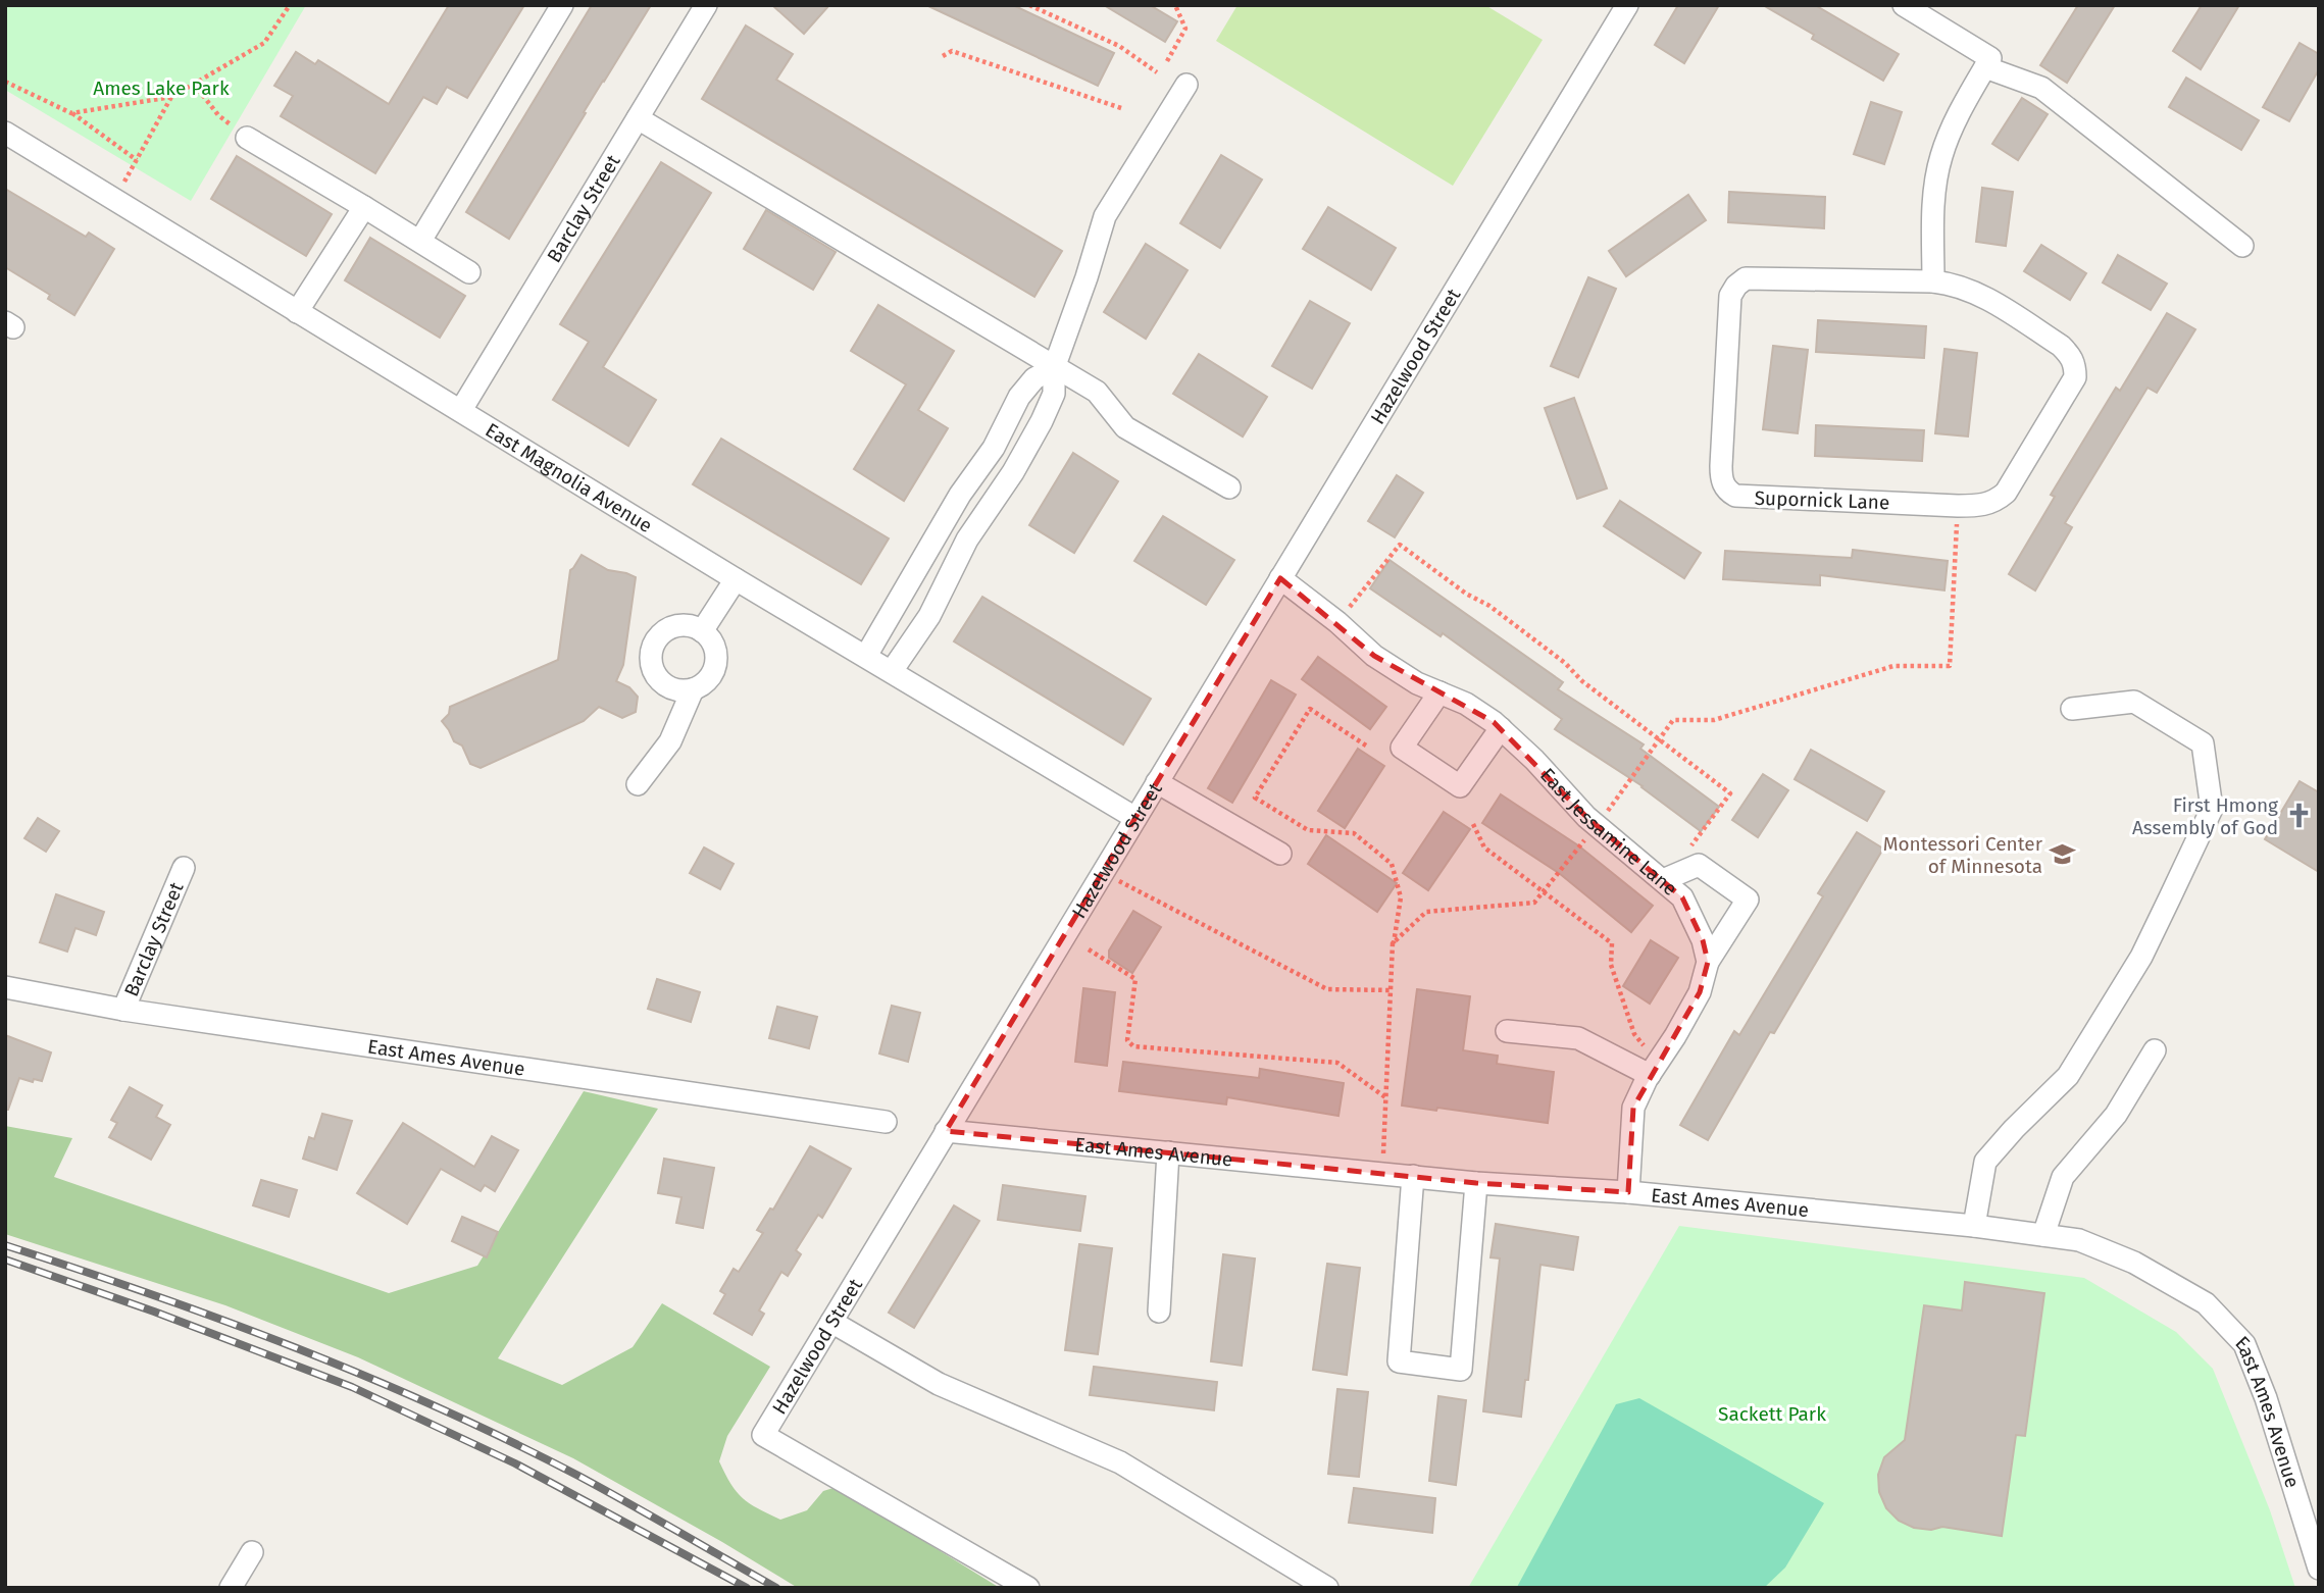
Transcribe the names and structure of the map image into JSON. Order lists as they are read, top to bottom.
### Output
{
  "streets": {
    "street": [
      "Barclay Street",
      "Hazelwood Street",
      "East Magnolia Avenue",
      "Supornick Lane",
      "East Jessamine Lane",
      "East Ames Avenue"
    ]
  },
  "crossings": [
    ["Barclay Street", "East Magnolia Avenue"],
    ["Barclay Street", "East Ames Avenue"],
    ["Hazelwood Street", "East Magnolia Avenue"],
    ["Hazelwood Street", "East Jessamine Lane"],
    ["Hazelwood Street", "East Ames Avenue"]
  ],
  "parks": ["Ames Lake Park", "Sackett Park"],
  "places": {
    "church": ["First Hmong Assembly of God"],
    "school or university": ["Montessori Center of Minnesota"]
  }
}
